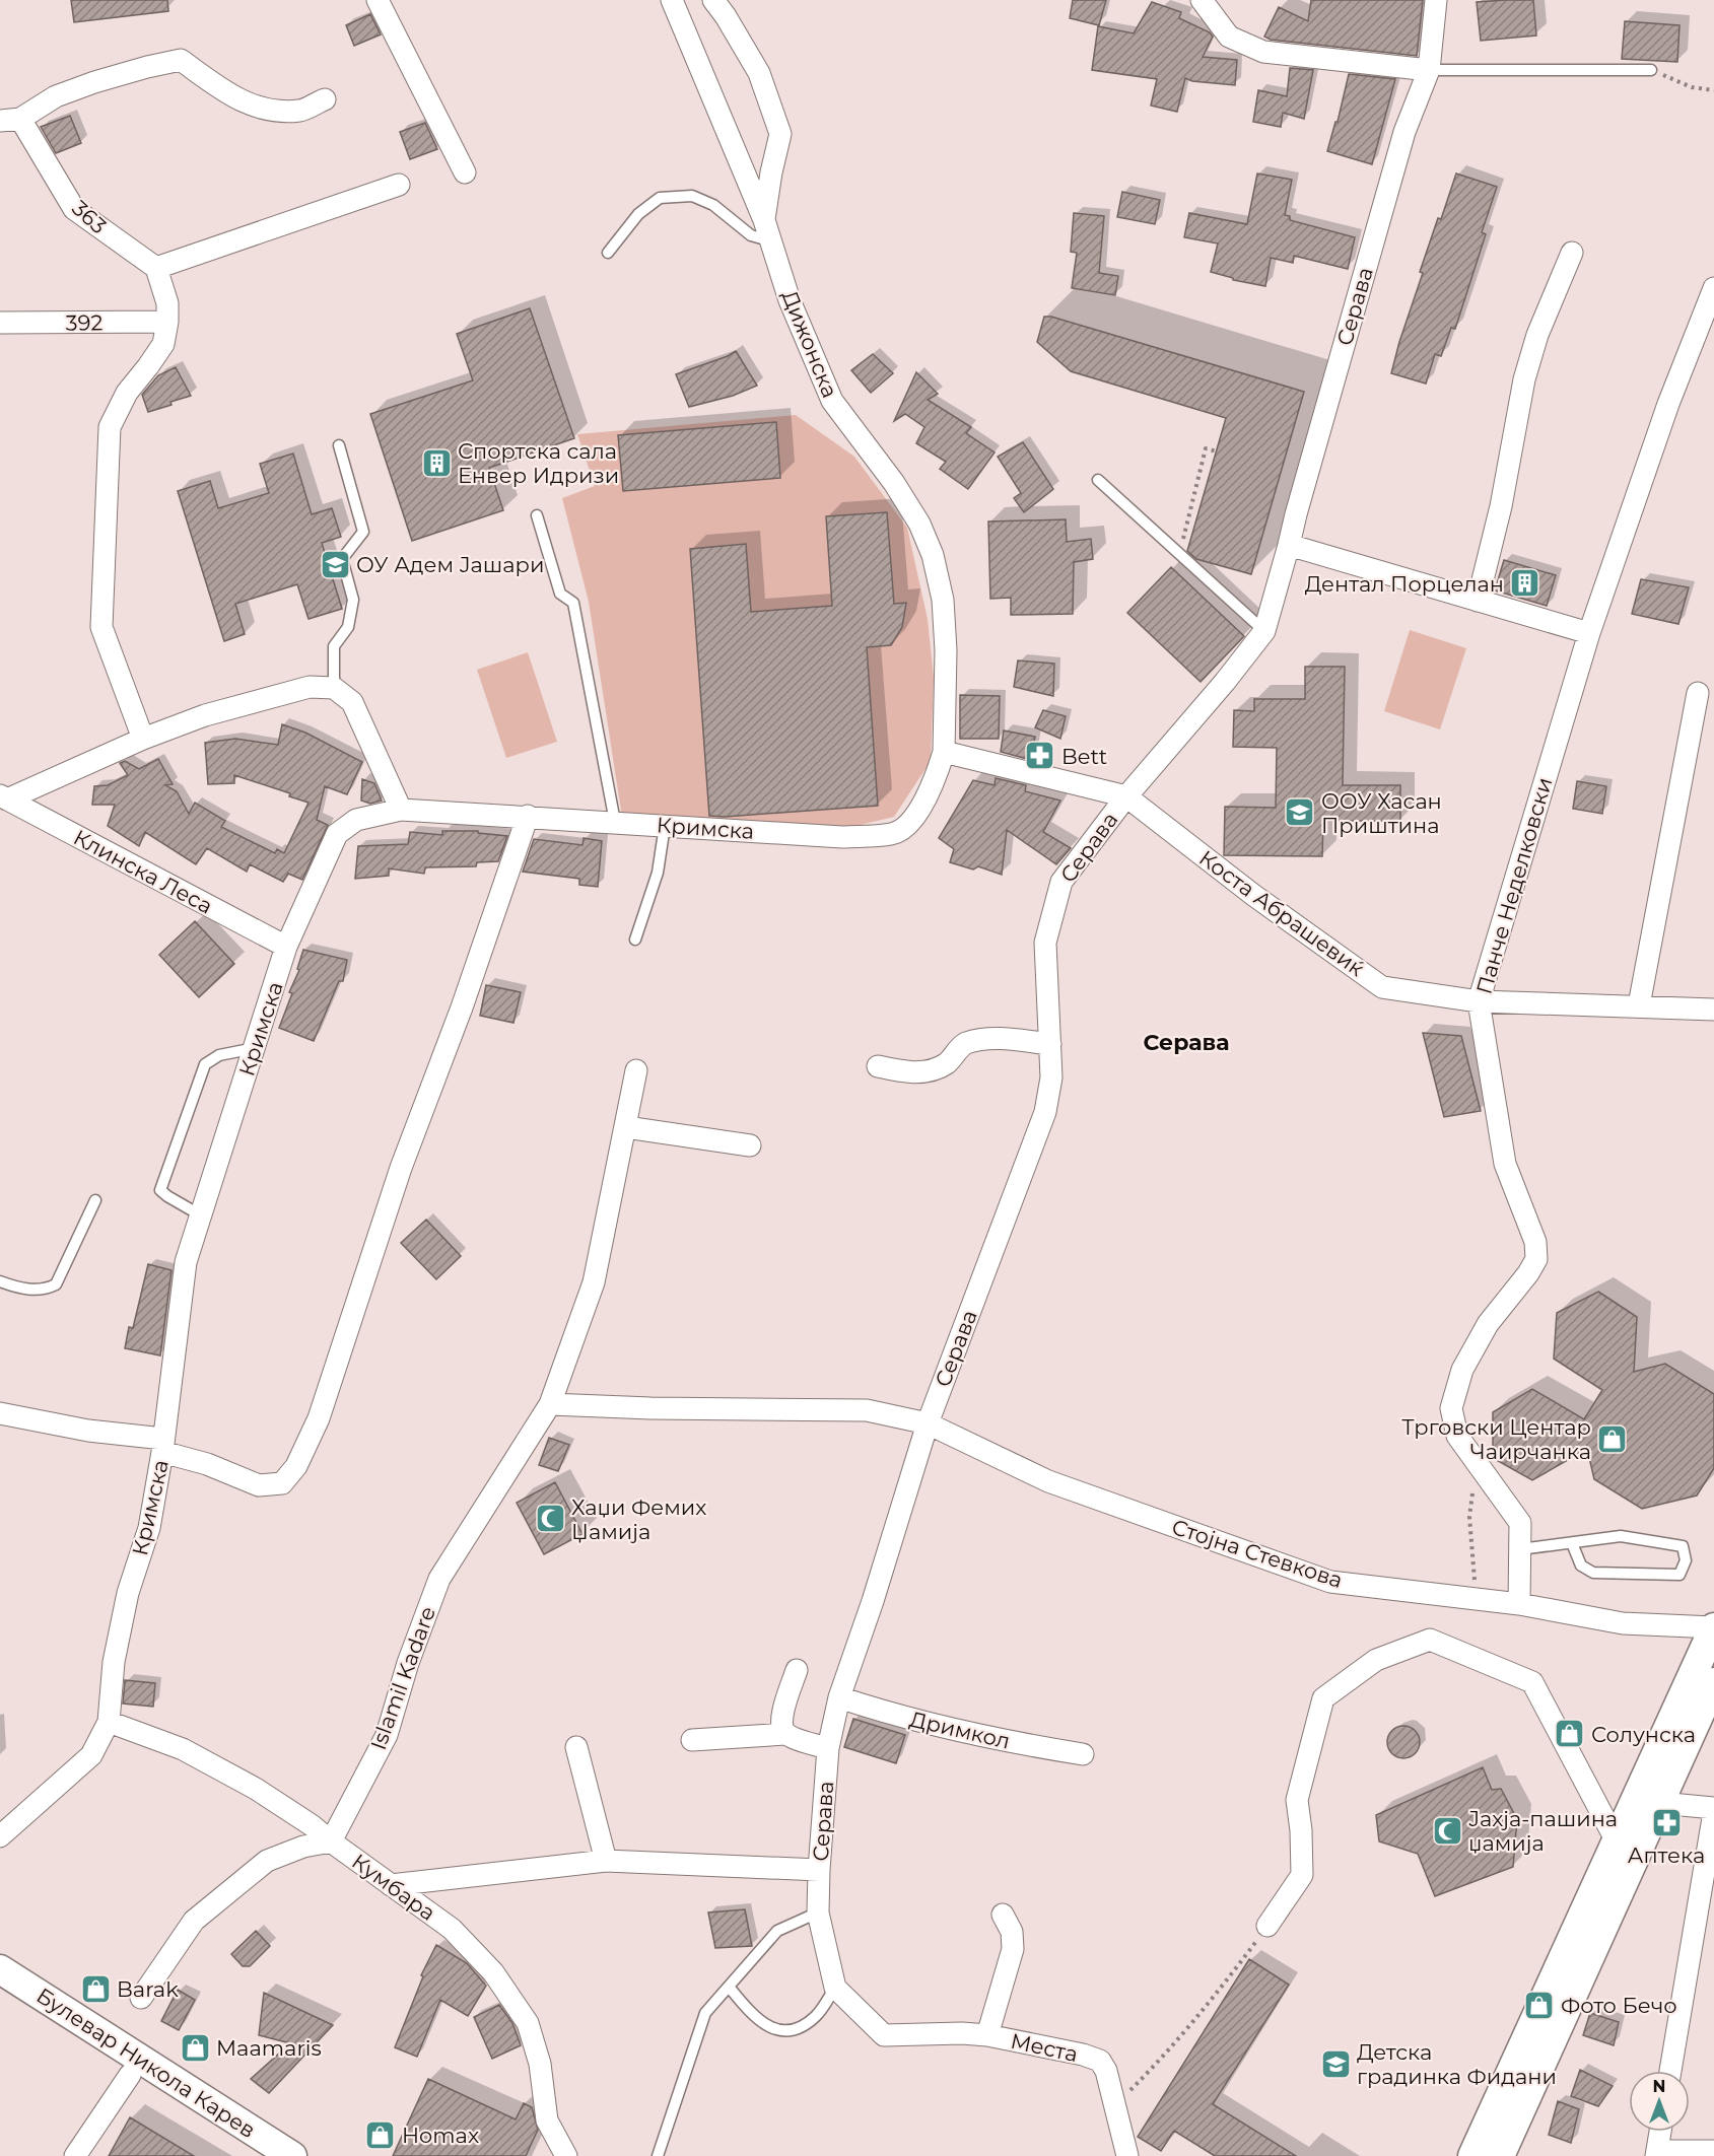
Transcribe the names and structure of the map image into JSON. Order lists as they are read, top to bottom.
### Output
{
  "streets": {
    "street": [
      "363",
      "Серава",
      "392",
      "Дижонска",
      "Кримска",
      "Клинска Леса",
      "Панче Неделковски",
      "Коста Абрашевиќ",
      "Стојна Стевкова",
      "Islamil Kadare",
      "Дримкол",
      "Кумбара",
      "Места",
      "Булевар Никола Карев"
    ]
  },
  "crossings": [
    ["Серава", "Коста Абрашевиќ"],
    ["Серава", "Стојна Стевкова"],
    ["Серава", "Дримкол"],
    ["Серава", "Места"],
    ["Дижонска", "Кримска"],
    ["Дижонска", "Коста Абрашевиќ"],
    ["Кримска", "Клинска Леса"],
    ["Кримска", "Коста Абрашевиќ"],
    ["Кримска", "Кумбара"],
    ["Панче Неделковски", "Коста Абрашевиќ"],
    ["Панче Неделковски", "Стојна Стевкова"],
    ["Стојна Стевкова", "Islamil Kadare"],
    ["Islamil Kadare", "Кумбара"]
  ],
  "districts": ["Серава"],
  "places": {
    "building": ["Спортска сала Енвер Идризи", "Дентал Порцелан"],
    "school or university": ["ОУ Адем Јашари", "ООУ Хасан Приштина", "Детска градинка Фидани"],
    "pharmacy": ["Bett", "Аптека"],
    "shop": [
      "Трговски Центар Чаирчанка",
      "Солунска",
      "Barak",
      "Фото Бечо",
      "Maamaris",
      "Homax"
    ],
    "mosque": ["Хаџи Фемих Џамија", "Јахја-пашина џамија"]
  },
  "north": "top"
}
